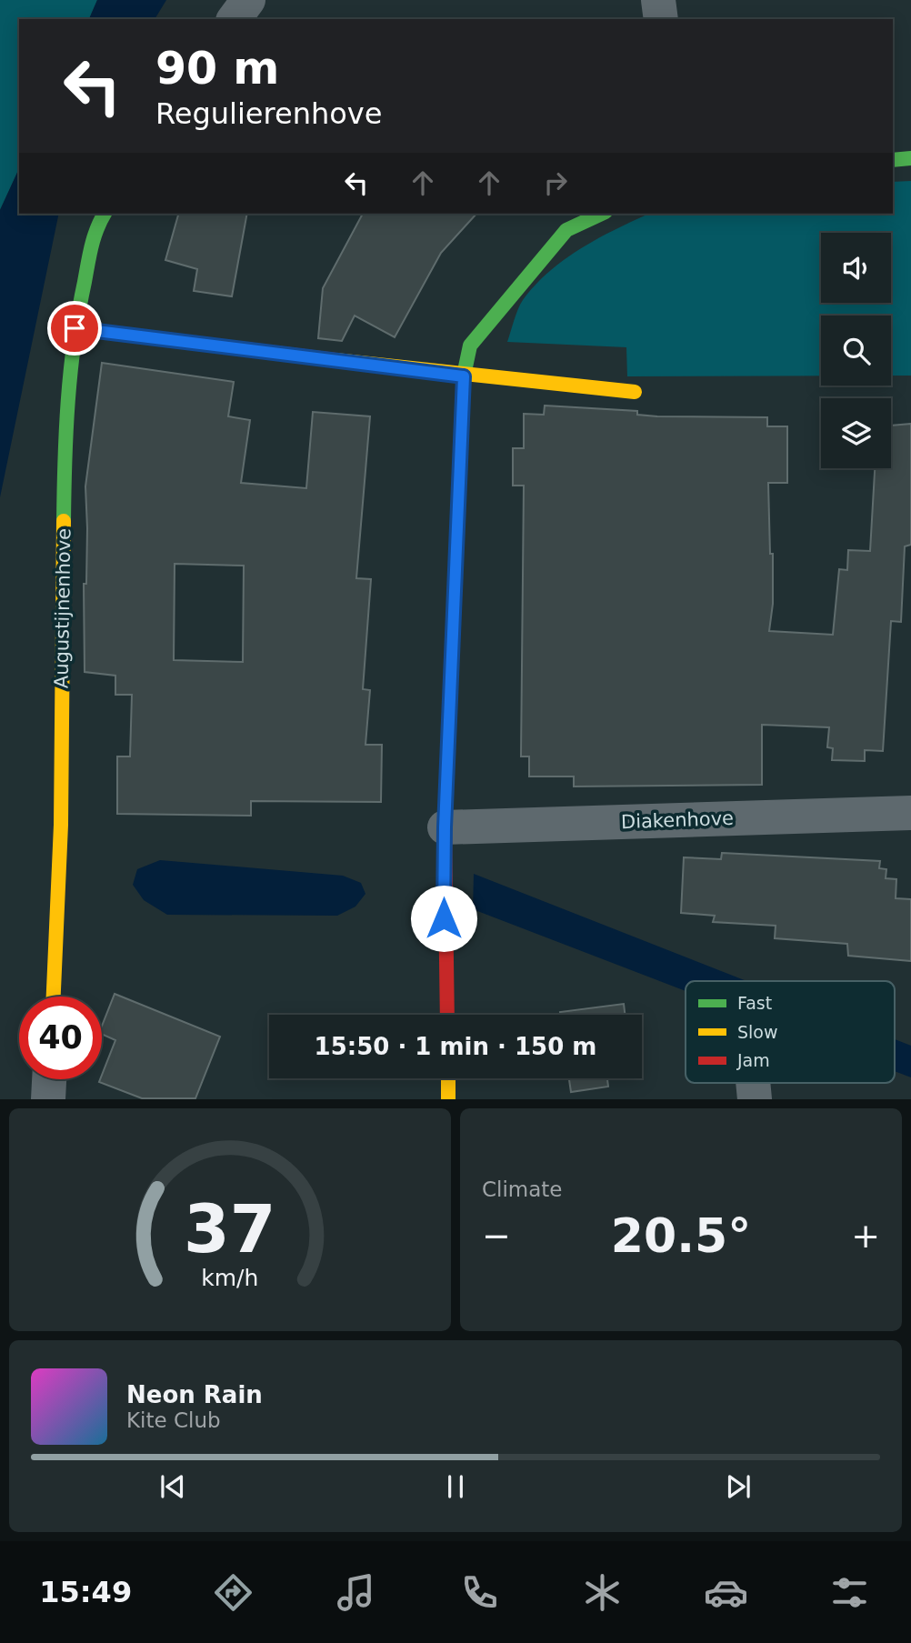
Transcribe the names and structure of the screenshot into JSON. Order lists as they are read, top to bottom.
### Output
{
  "streets": {
    "street": ["Augustijnenhove", "Diakenhove"]
  },
  "legend": ["Fast", "Slow", "Jam"],
  "page": {
    "turn": ["90 m", "Regulierenhove"],
    "limit": "40",
    "trip": "15:50 · 1 min · 150 m",
    "tile": "Climate",
    "heat": ["−", "20.5°", "+"],
    "song": ["Neon Rain", "Kite Club"],
    "tabs": "15:49",
    "gauge": ["37", "km/h"]
  }
}
